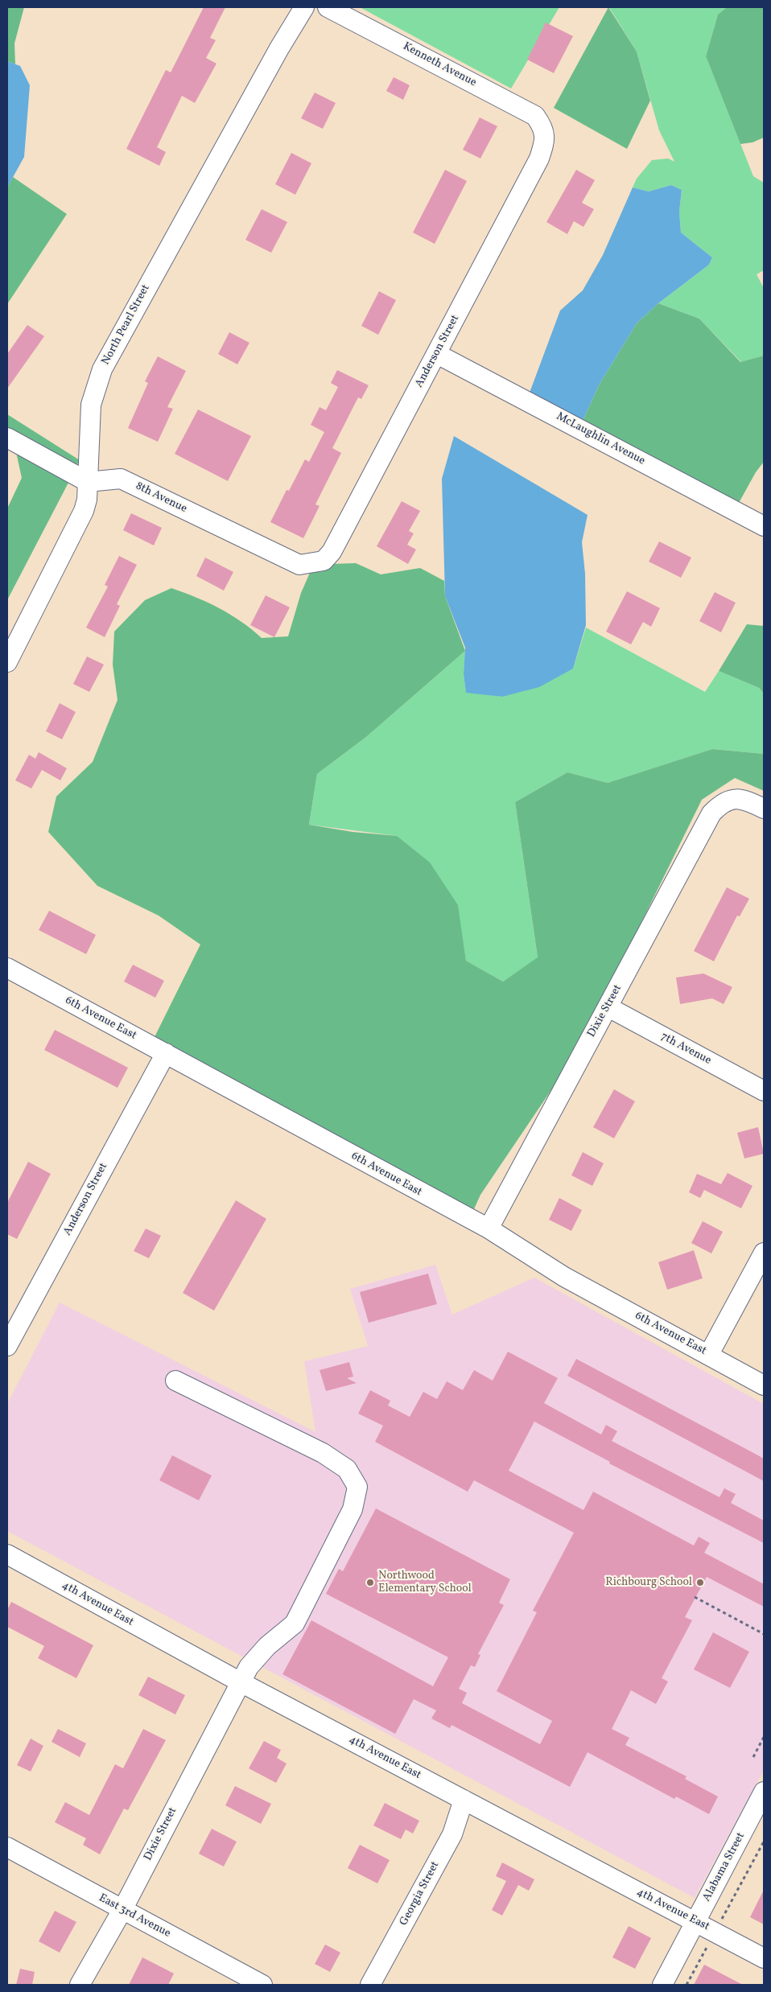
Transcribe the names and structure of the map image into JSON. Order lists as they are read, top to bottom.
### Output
{
  "streets": {
    "street": [
      "Kenneth Avenue",
      "North Pearl Street",
      "Anderson Street",
      "McLaughlin Avenue",
      "8th Avenue",
      "Dixie Street",
      "6th Avenue East",
      "7th Avenue",
      "4th Avenue East",
      "Alabama Street",
      "Georgia Street",
      "East 3rd Avenue"
    ]
  },
  "crossings": [
    ["Kenneth Avenue", "Anderson Street"],
    ["North Pearl Street", "8th Avenue"],
    ["Anderson Street", "McLaughlin Avenue"],
    ["Anderson Street", "8th Avenue"],
    ["Anderson Street", "6th Avenue East"],
    ["Dixie Street", "6th Avenue East"],
    ["Dixie Street", "7th Avenue"],
    ["Dixie Street", "4th Avenue East"],
    ["Dixie Street", "East 3rd Avenue"],
    ["4th Avenue East", "Alabama Street"],
    ["4th Avenue East", "Georgia Street"]
  ],
  "places": ["Northwood Elementary School", "Richbourg School"]
}
